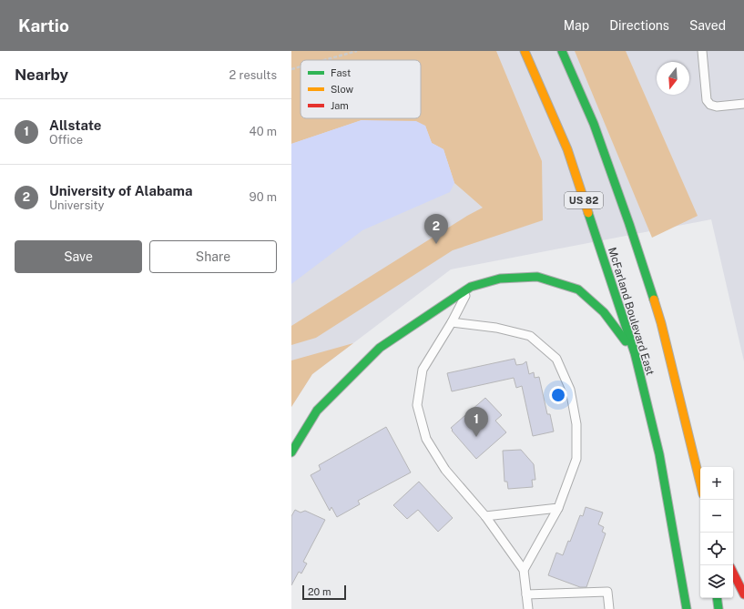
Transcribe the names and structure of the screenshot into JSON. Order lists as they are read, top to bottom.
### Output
{
  "streets": {
    "highway": ["US 82", "McFarland Boulevard East"]
  },
  "legend": ["Fast", "Slow", "Jam"],
  "scale_bar": "20 m",
  "north": "bottom",
  "page": {
    "header": "Kartio",
    "nav": ["Map", "Directions", "Saved"],
    "heading": ["Nearby", "2 results"],
    "list": [
      {
        "mark": "1",
        "name": "Allstate",
        "note": "Office",
        "value": "40 m"
      },
      {
        "mark": "2",
        "name": "University of Alabama",
        "note": "University",
        "value": "90 m"
      }
    ],
    "pins": ["2", "1"],
    "buttons": ["Save", "Share"],
    "map_buttons": ["+", "−"],
    "scale": "20 m"
  }
}
